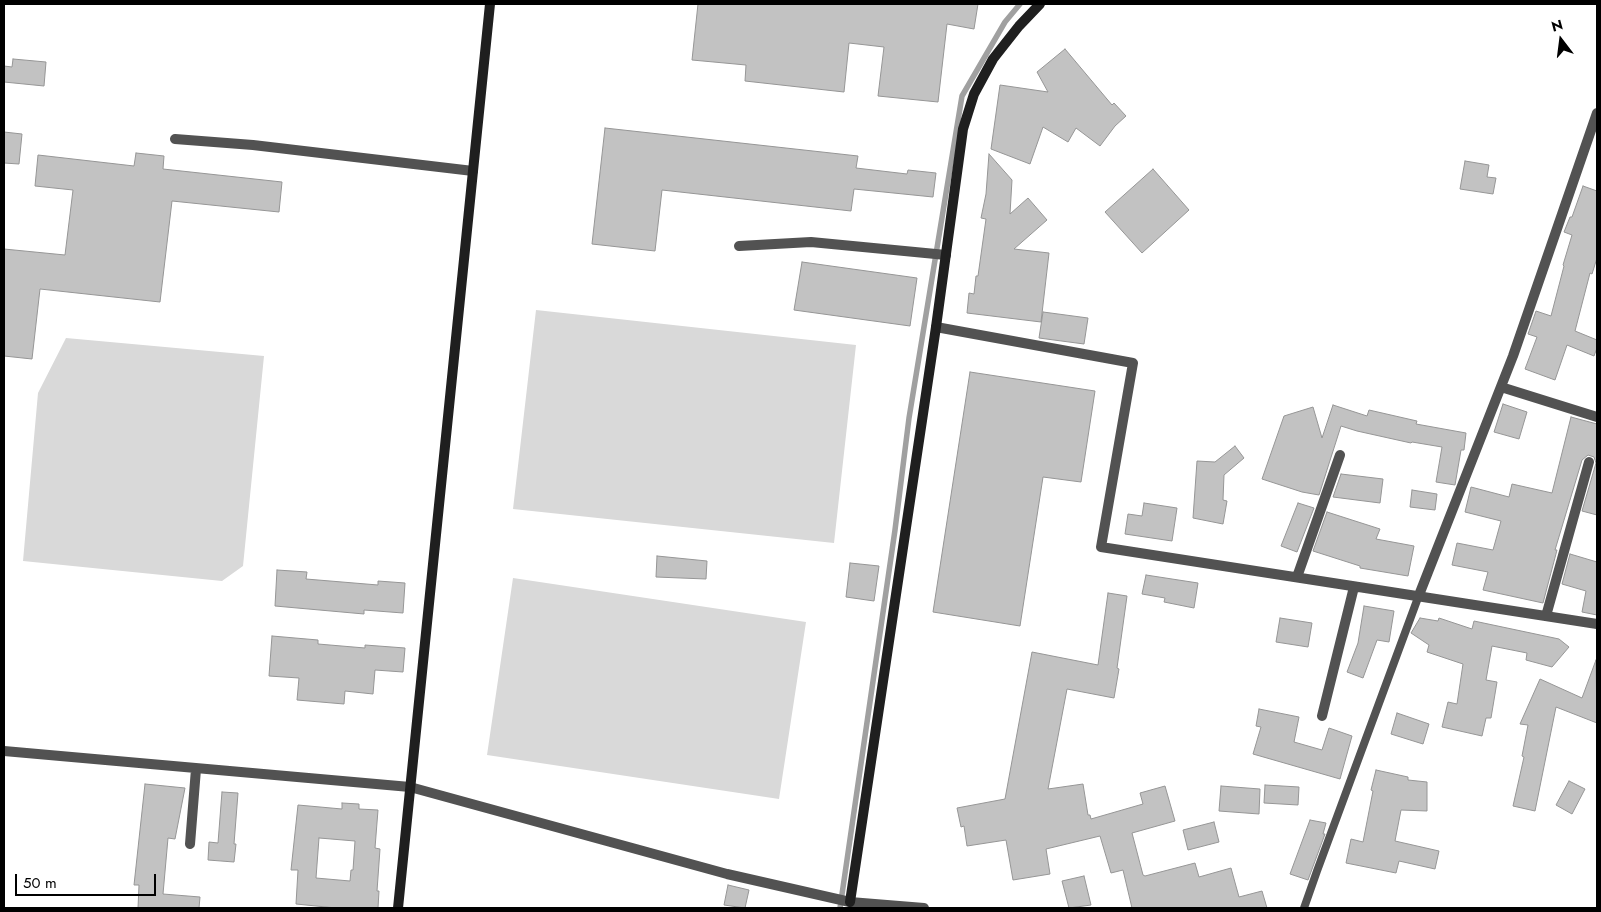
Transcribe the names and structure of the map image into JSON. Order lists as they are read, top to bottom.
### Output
{
  "scale_bar": "50 m",
  "north": "top"
}
